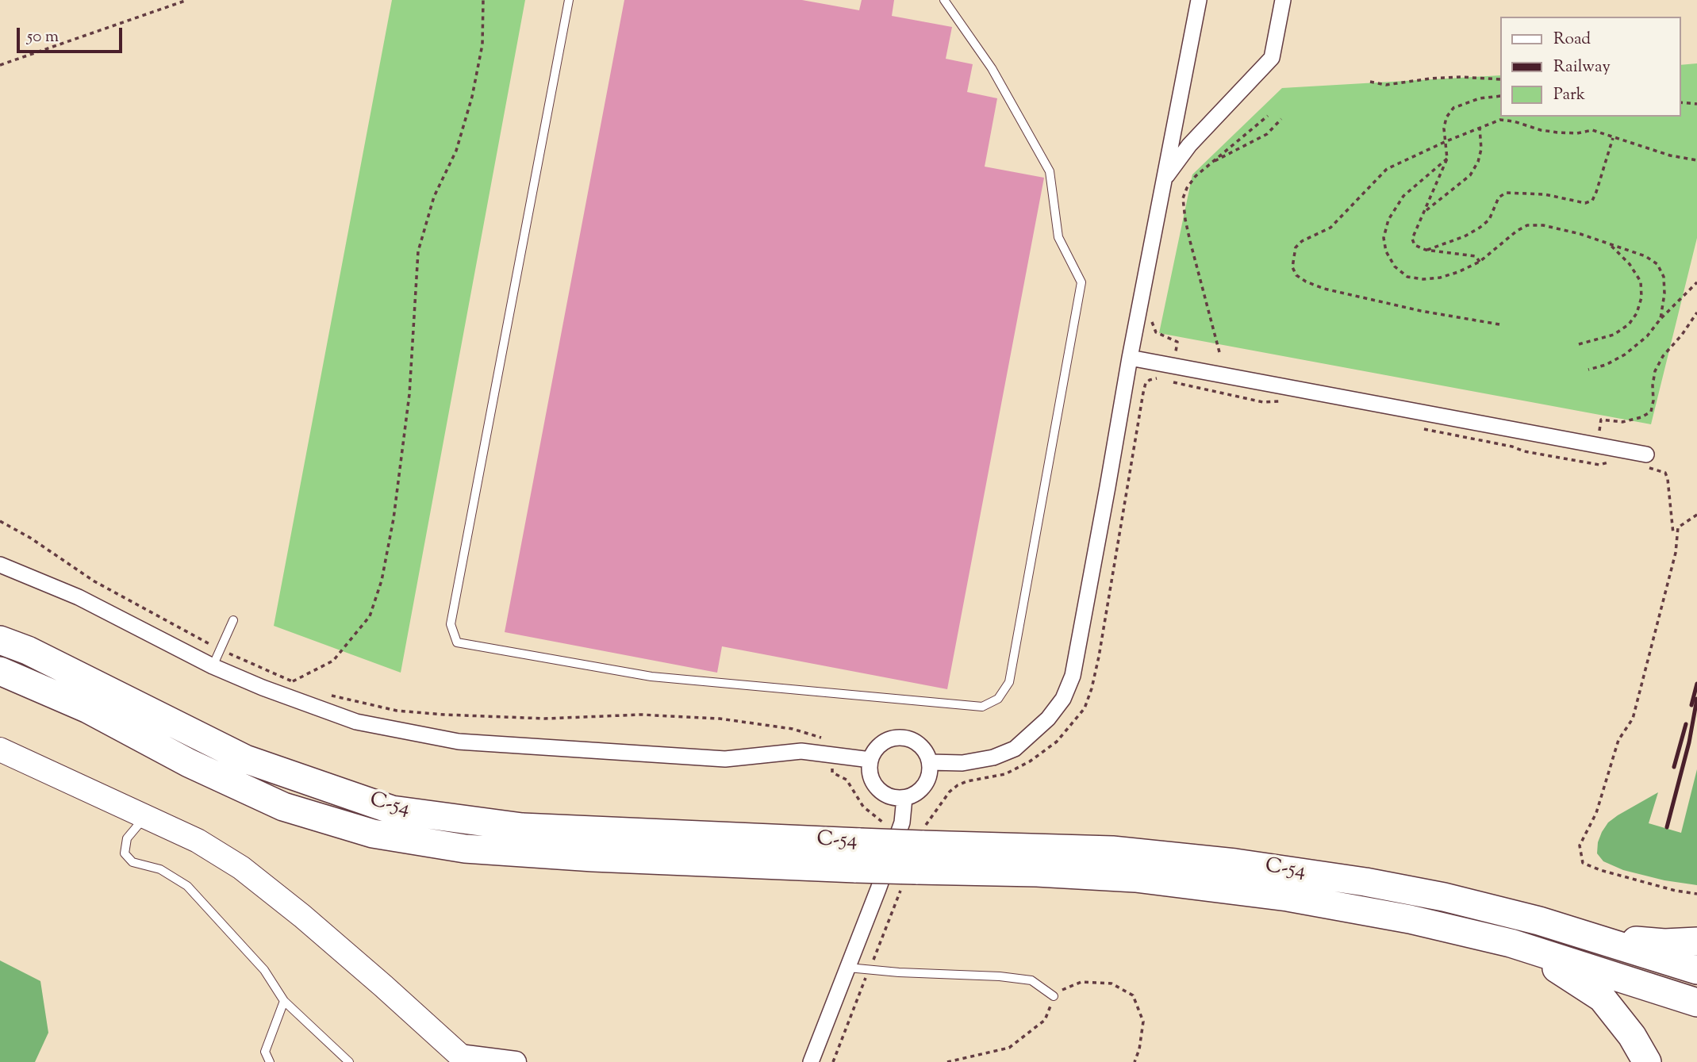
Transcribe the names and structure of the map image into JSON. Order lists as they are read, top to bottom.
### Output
{
  "streets": {
    "highway": ["C-54"]
  },
  "legend": ["Road", "Railway", "Park"],
  "scale_bar": "50 m"
}
